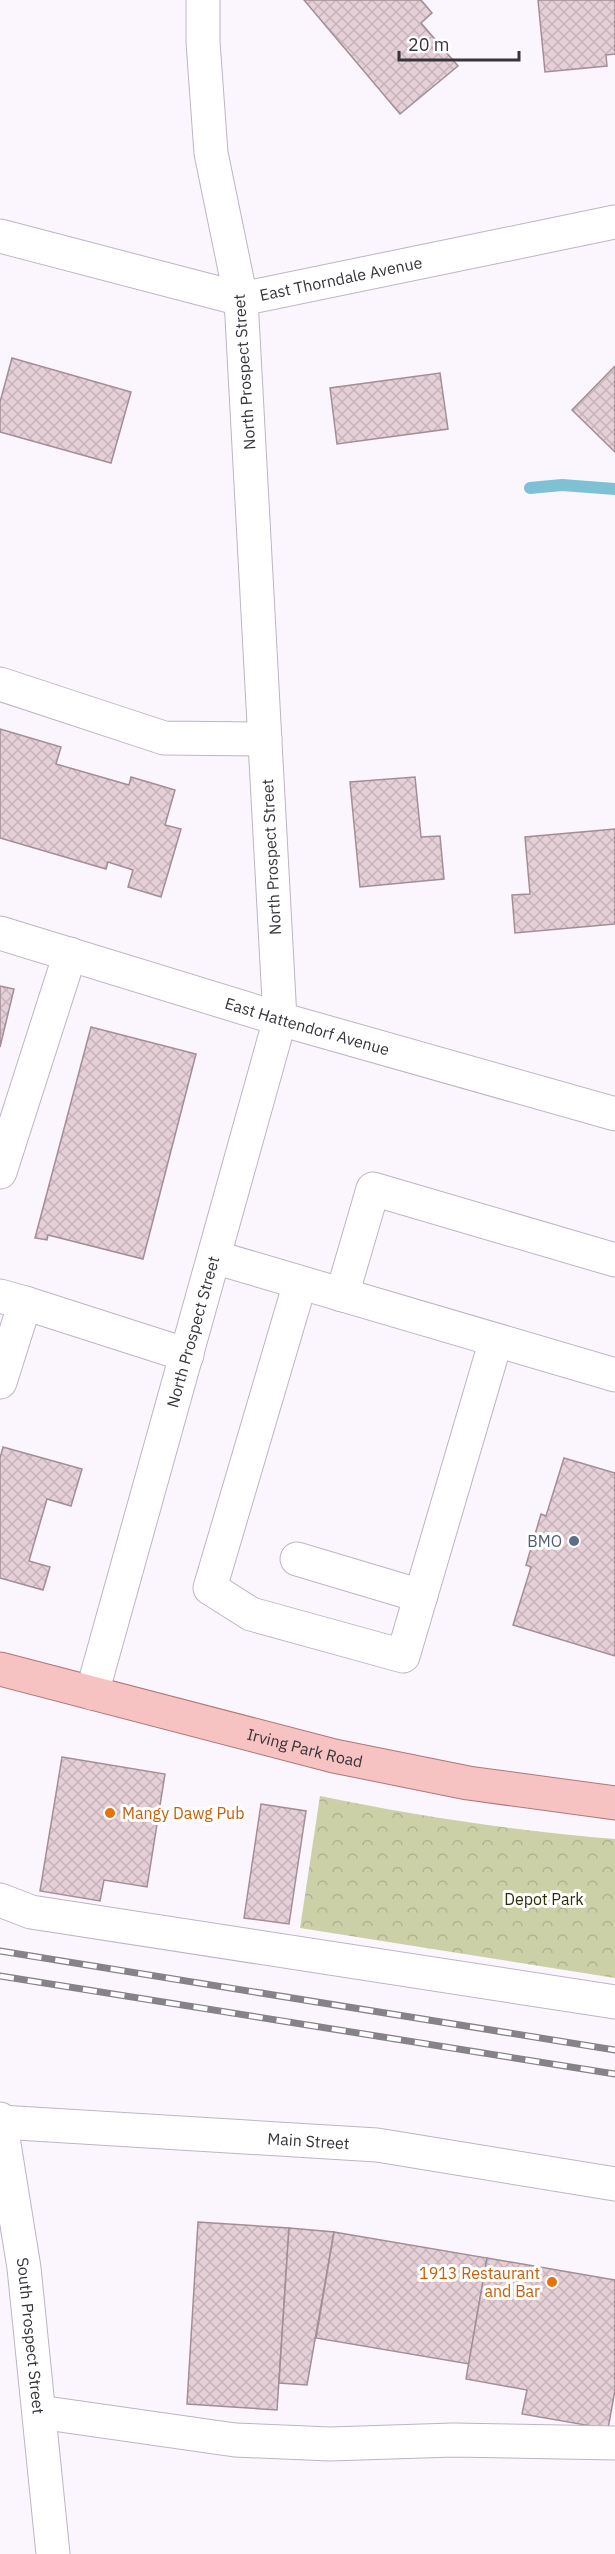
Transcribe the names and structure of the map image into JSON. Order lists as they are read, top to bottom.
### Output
{
  "streets": {
    "main road": ["Irving Park Road"],
    "street": [
      "East Thorndale Avenue",
      "North Prospect Street",
      "East Hattendorf Avenue",
      "Main Street",
      "South Prospect Street"
    ]
  },
  "crossings": [
    ["East Thorndale Avenue", "North Prospect Street"],
    ["North Prospect Street", "East Hattendorf Avenue"],
    ["North Prospect Street", "Irving Park Road"],
    ["Main Street", "South Prospect Street"]
  ],
  "parks": ["Depot Park"],
  "places": ["BMO", "Mangy Dawg Pub", "1913 Restaurant and Bar"],
  "scale_bar": "20 m"
}
